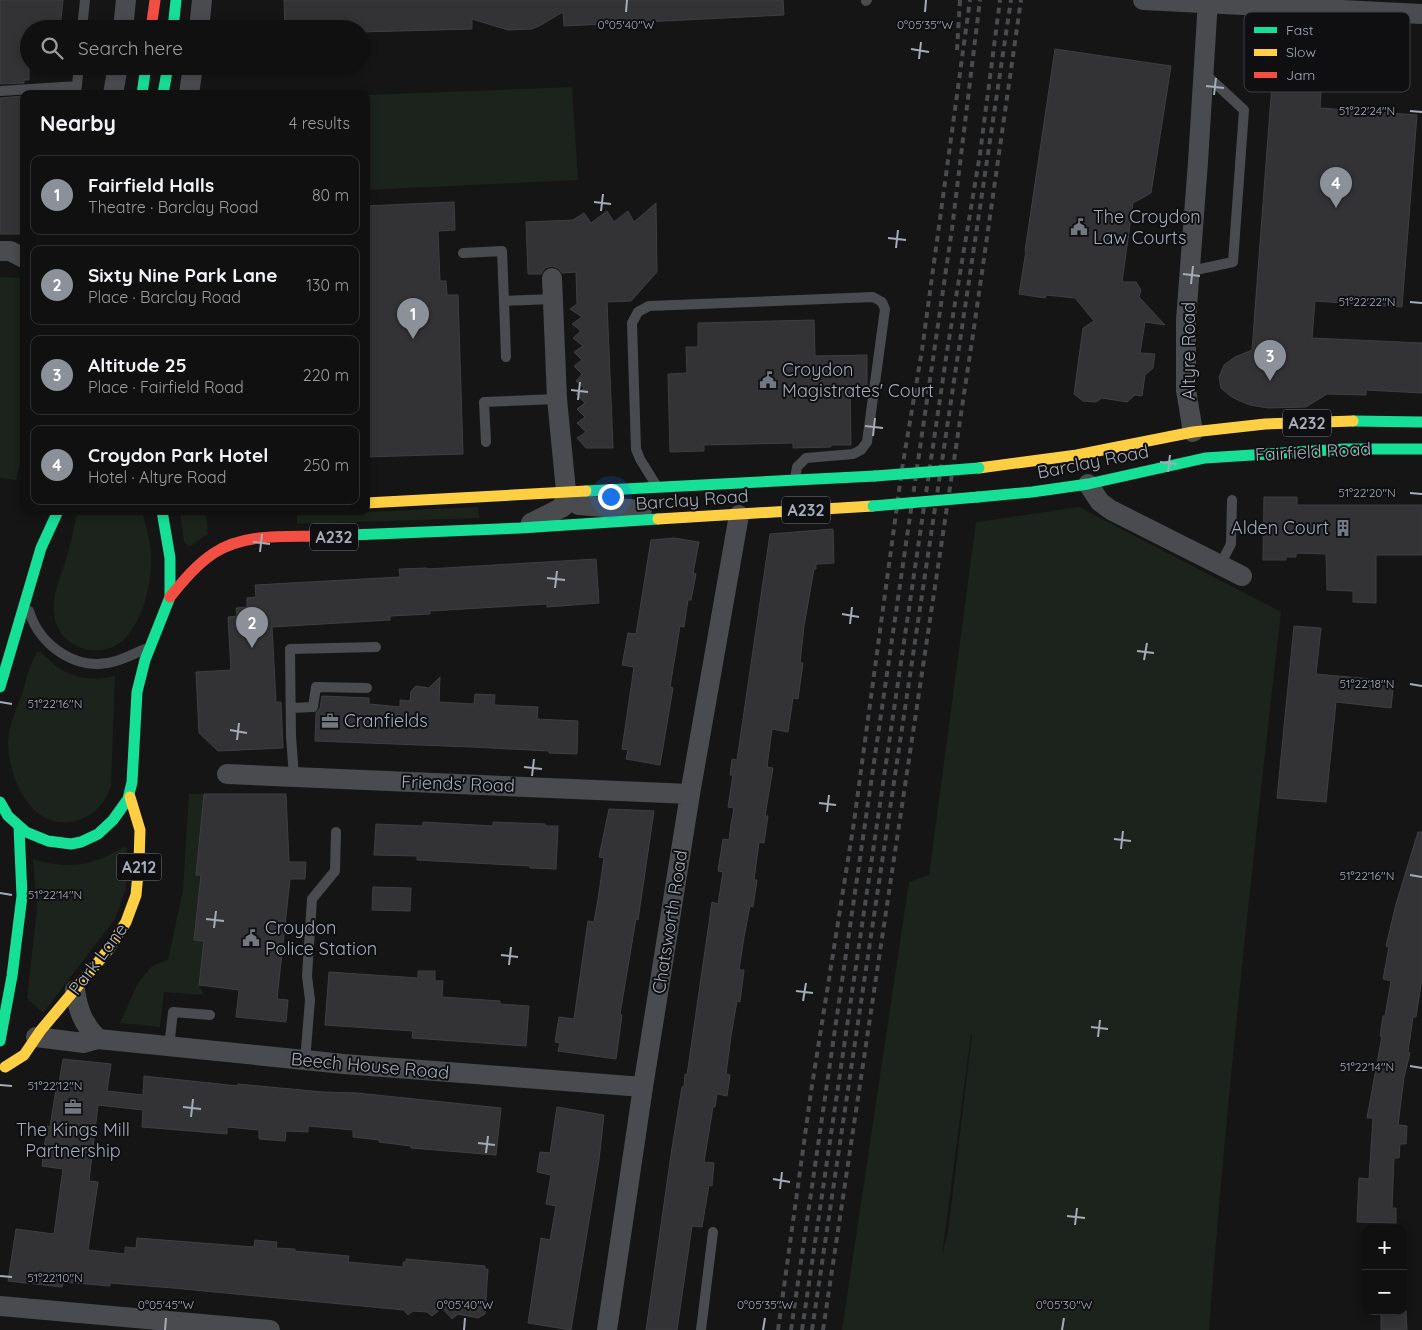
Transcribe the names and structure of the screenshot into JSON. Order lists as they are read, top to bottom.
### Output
{
  "streets": {
    "main road": [
      "A232",
      "Fairfield Road",
      "Barclay Road",
      "A212",
      "Park Lane"
    ],
    "street": [
      "Altyre Road",
      "Friends' Road",
      "Chatsworth Road",
      "Beech House Road"
    ]
  },
  "crossings": [
    ["Altyre Road", "Fairfield Road"],
    ["Altyre Road", "Barclay Road"],
    ["Fairfield Road", "Barclay Road"],
    ["Barclay Road", "Chatsworth Road"],
    ["Friends' Road", "Chatsworth Road"],
    ["Chatsworth Road", "Beech House Road"],
    ["Park Lane", "Beech House Road"]
  ],
  "places": {
    "public building": ["The Croydon Law Courts", "Croydon Magistrates' Court", "Croydon Police Station"],
    "building": ["Alden Court"],
    "office": ["Cranfields", "The Kings Mill Partnership"]
  },
  "legend": ["Fast", "Slow", "Jam"],
  "page": {
    "search": "Search here",
    "heading": ["Nearby", "4 results"],
    "list": [
      {
        "mark": "1",
        "name": "Fairfield Halls",
        "note": "Theatre · Barclay Road",
        "value": "80 m"
      },
      {
        "mark": "2",
        "name": "Sixty Nine Park Lane",
        "note": "Place · Barclay Road",
        "value": "130 m"
      },
      {
        "mark": "3",
        "name": "Altitude 25",
        "note": "Place · Fairfield Road",
        "value": "220 m"
      },
      {
        "mark": "4",
        "name": "Croydon Park Hotel",
        "note": "Hotel · Altyre Road",
        "value": "250 m"
      }
    ],
    "pins": [
      "4",
      "1",
      "3",
      "2"
    ],
    "map_buttons": ["+", "−"]
  },
  "coordinates": [
    "0°05'40\"W",
    "0°05'35\"W",
    "51°22'24\"N",
    "51°22'22\"N",
    "51°22'20\"N",
    "51°22'18\"N",
    "51°22'16\"N",
    "51°22'14\"N",
    "51°22'12\"N",
    "51°22'10\"N",
    "0°05'45\"W",
    "0°05'30\"W"
  ]
}
